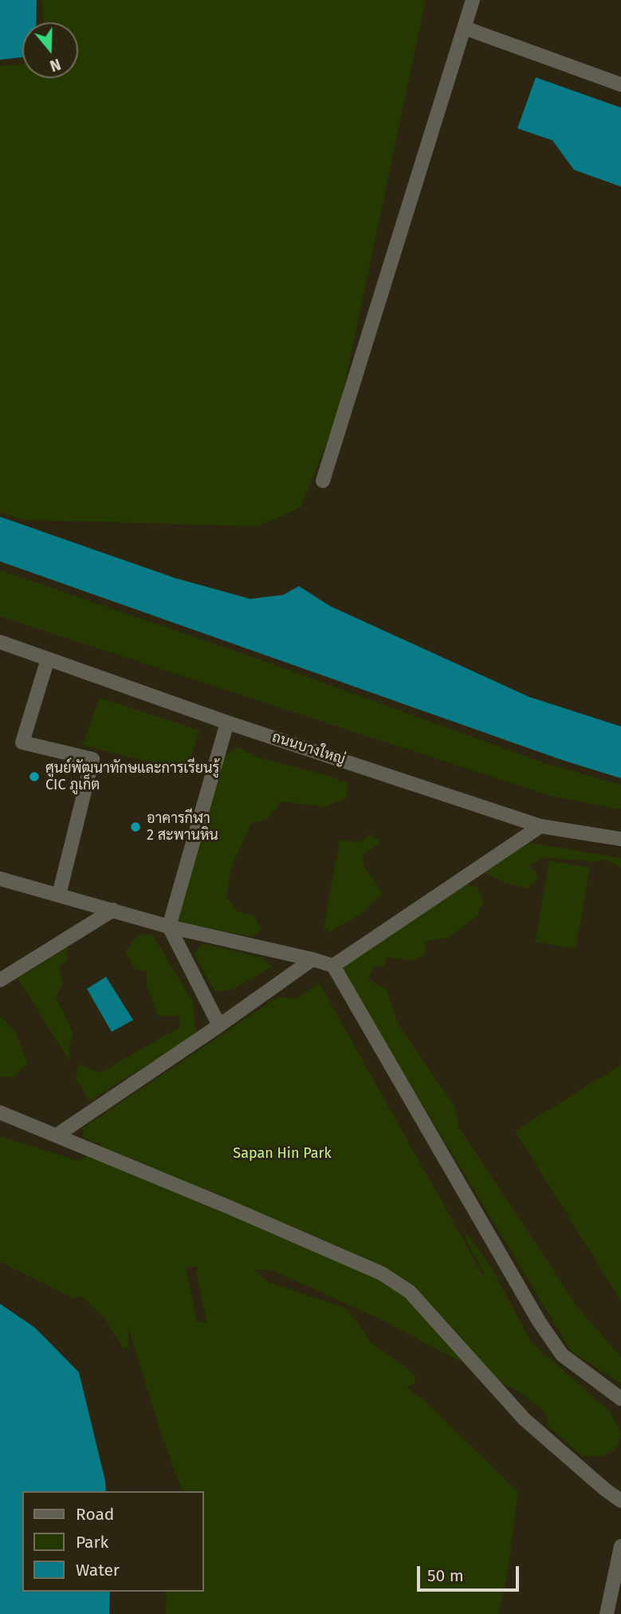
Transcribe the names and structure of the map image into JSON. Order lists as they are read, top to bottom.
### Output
{
  "streets": {
    "street": ["ถนนบางใหญ่"]
  },
  "parks": ["Sapan Hin Park"],
  "places": ["ศูนย์พัฒนาทักษและการเรียนรู้ CIC ภูเก็ต", "อาคารกีฬา 2 สะพานหิน"],
  "legend": ["Road", "Park", "Water"],
  "scale_bar": "50 m",
  "north": "bottom"
}
